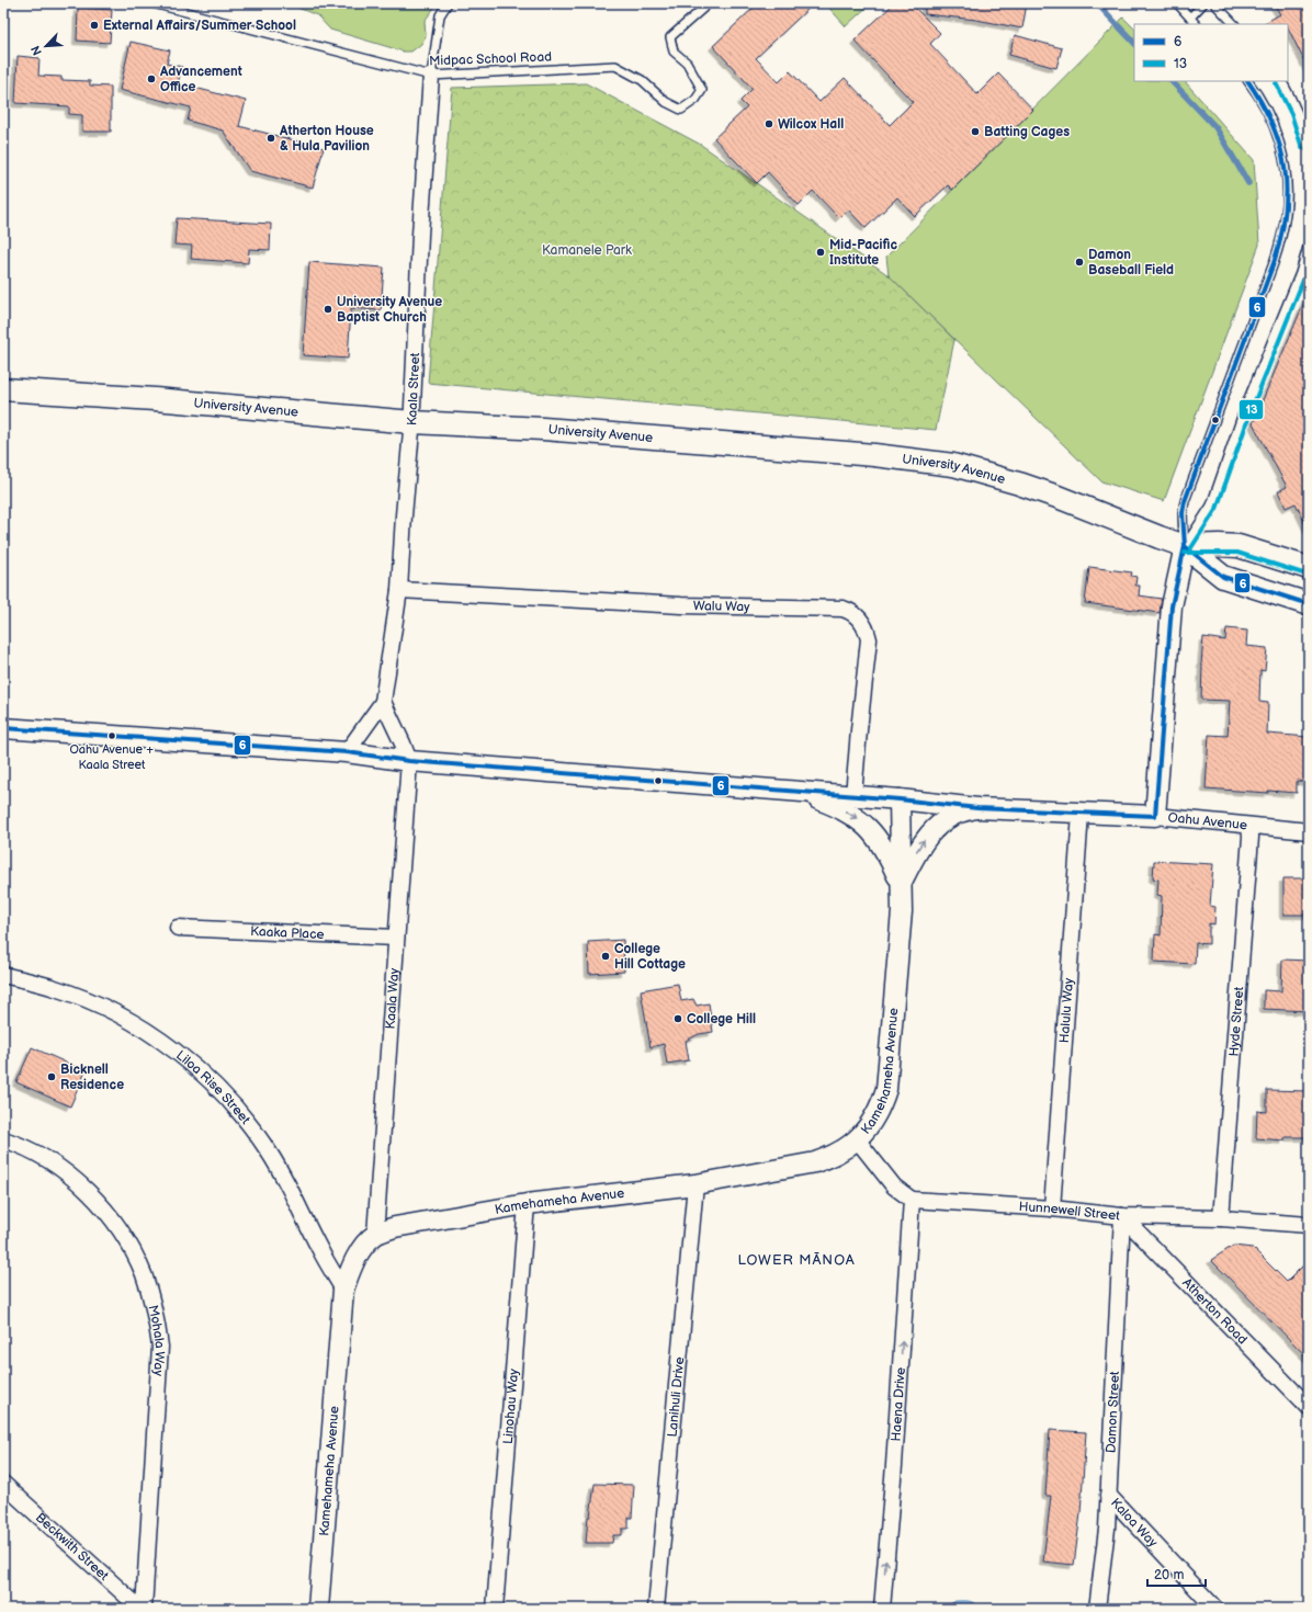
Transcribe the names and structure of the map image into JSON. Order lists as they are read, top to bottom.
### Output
{
  "streets": {
    "main road": ["University Avenue"],
    "street": [
      "Kaala Street",
      "Walu Way",
      "Oahu Avenue",
      "Kaaka Place",
      "Kaala Way",
      "Halulu Way",
      "Hyde Street",
      "Kamehameha Avenue",
      "Liloa Rise Street",
      "Hunnewell Street",
      "Atherton Road",
      "Mohala Way",
      "Lanihuli Drive",
      "Haena Drive",
      "Linohau Way",
      "Damon Street",
      "Kaloa Way",
      "Beckwith Street"
    ],
    "lane": ["Midpac School Road"]
  },
  "crossings": [
    ["Midpac School Road", "Kaala Street"],
    ["Kaala Street", "University Avenue"],
    ["Kaala Street", "Walu Way"],
    ["Kaala Street", "Oahu Avenue"],
    ["Walu Way", "Oahu Avenue"],
    ["Oahu Avenue", "Kaala Way"],
    ["Oahu Avenue", "Halulu Way"],
    ["Oahu Avenue", "Hyde Street"],
    ["Oahu Avenue", "Kamehameha Avenue"],
    ["Kaaka Place", "Kaala Way"],
    ["Kaala Way", "Kamehameha Avenue"],
    ["Halulu Way", "Hunnewell Street"],
    ["Hyde Street", "Hunnewell Street"],
    ["Kamehameha Avenue", "Liloa Rise Street"],
    ["Kamehameha Avenue", "Lanihuli Drive"],
    ["Kamehameha Avenue", "Linohau Way"],
    ["Hunnewell Street", "Atherton Road"],
    ["Hunnewell Street", "Haena Drive"],
    ["Hunnewell Street", "Damon Street"],
    ["Atherton Road", "Damon Street"],
    ["Mohala Way", "Beckwith Street"],
    ["Damon Street", "Kaloa Way"]
  ],
  "one_way": ["Haena Drive"],
  "districts": ["LOWER MĀNOA"],
  "parks": ["Kamanele Park"],
  "places": [
    "External Affairs/Summer School",
    "Advancement Office",
    "Wilcox Hall",
    "Batting Cages",
    "Atherton House & Hula Pavilion",
    "Mid-Pacific Institute",
    "Damon Baseball Field",
    "University Avenue Baptist Church",
    "Oahu Avenue + Kaala Street",
    "College Hill Cottage",
    "College Hill",
    "Bicknell Residence"
  ],
  "lines": ["transit line 6", "transit line 13"],
  "legend": ["6", "13"],
  "scale_bar": "20 m",
  "north": "bottom left"
}
